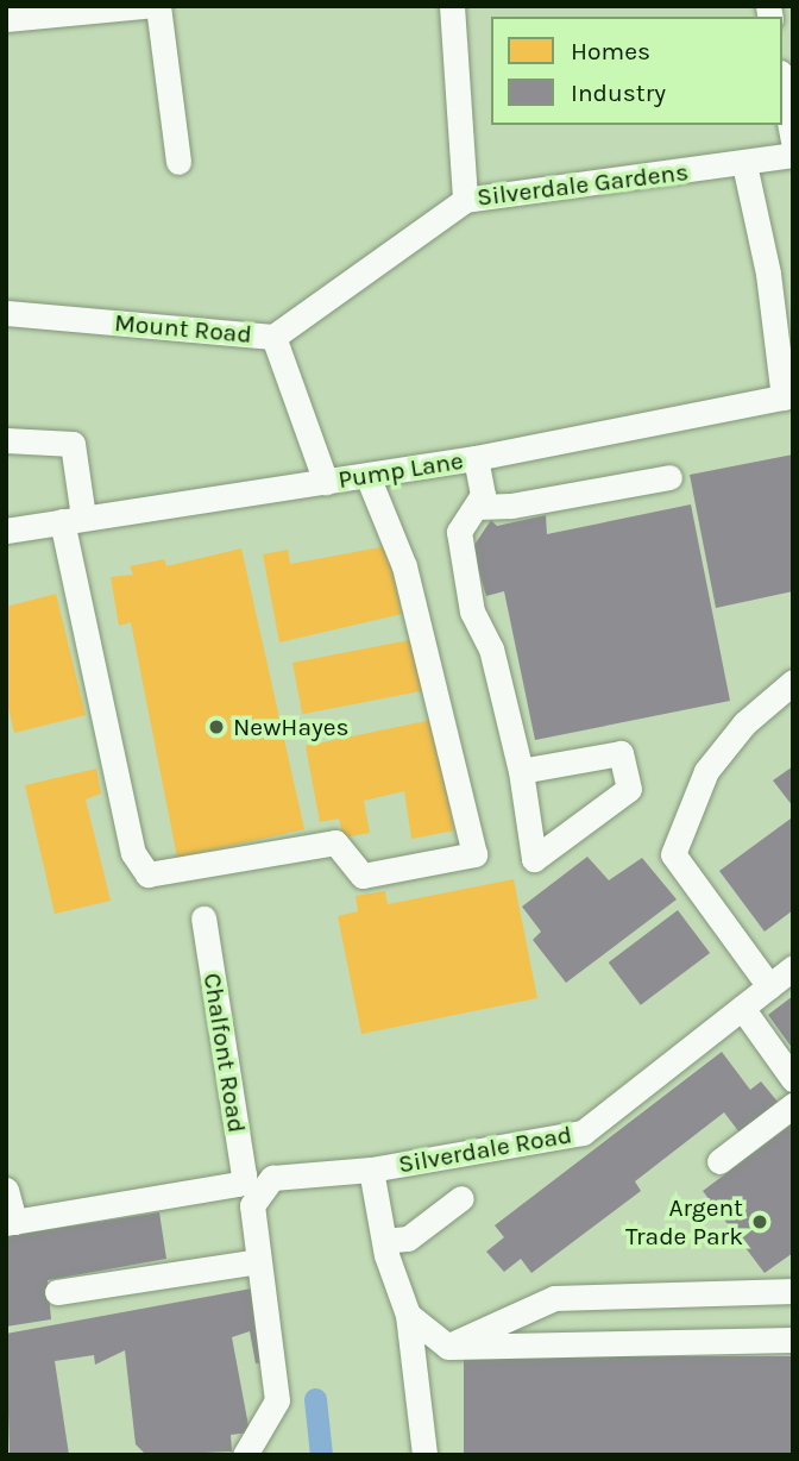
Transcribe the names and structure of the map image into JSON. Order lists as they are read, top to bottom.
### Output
{
  "streets": {
    "street": [
      "Silverdale Gardens",
      "Mount Road",
      "Pump Lane",
      "Chalfont Road",
      "Silverdale Road"
    ]
  },
  "crossings": [
    ["Silverdale Gardens", "Mount Road"]
  ],
  "places": ["NewHayes", "Argent Trade Park"],
  "legend": ["Homes", "Industry"]
}
